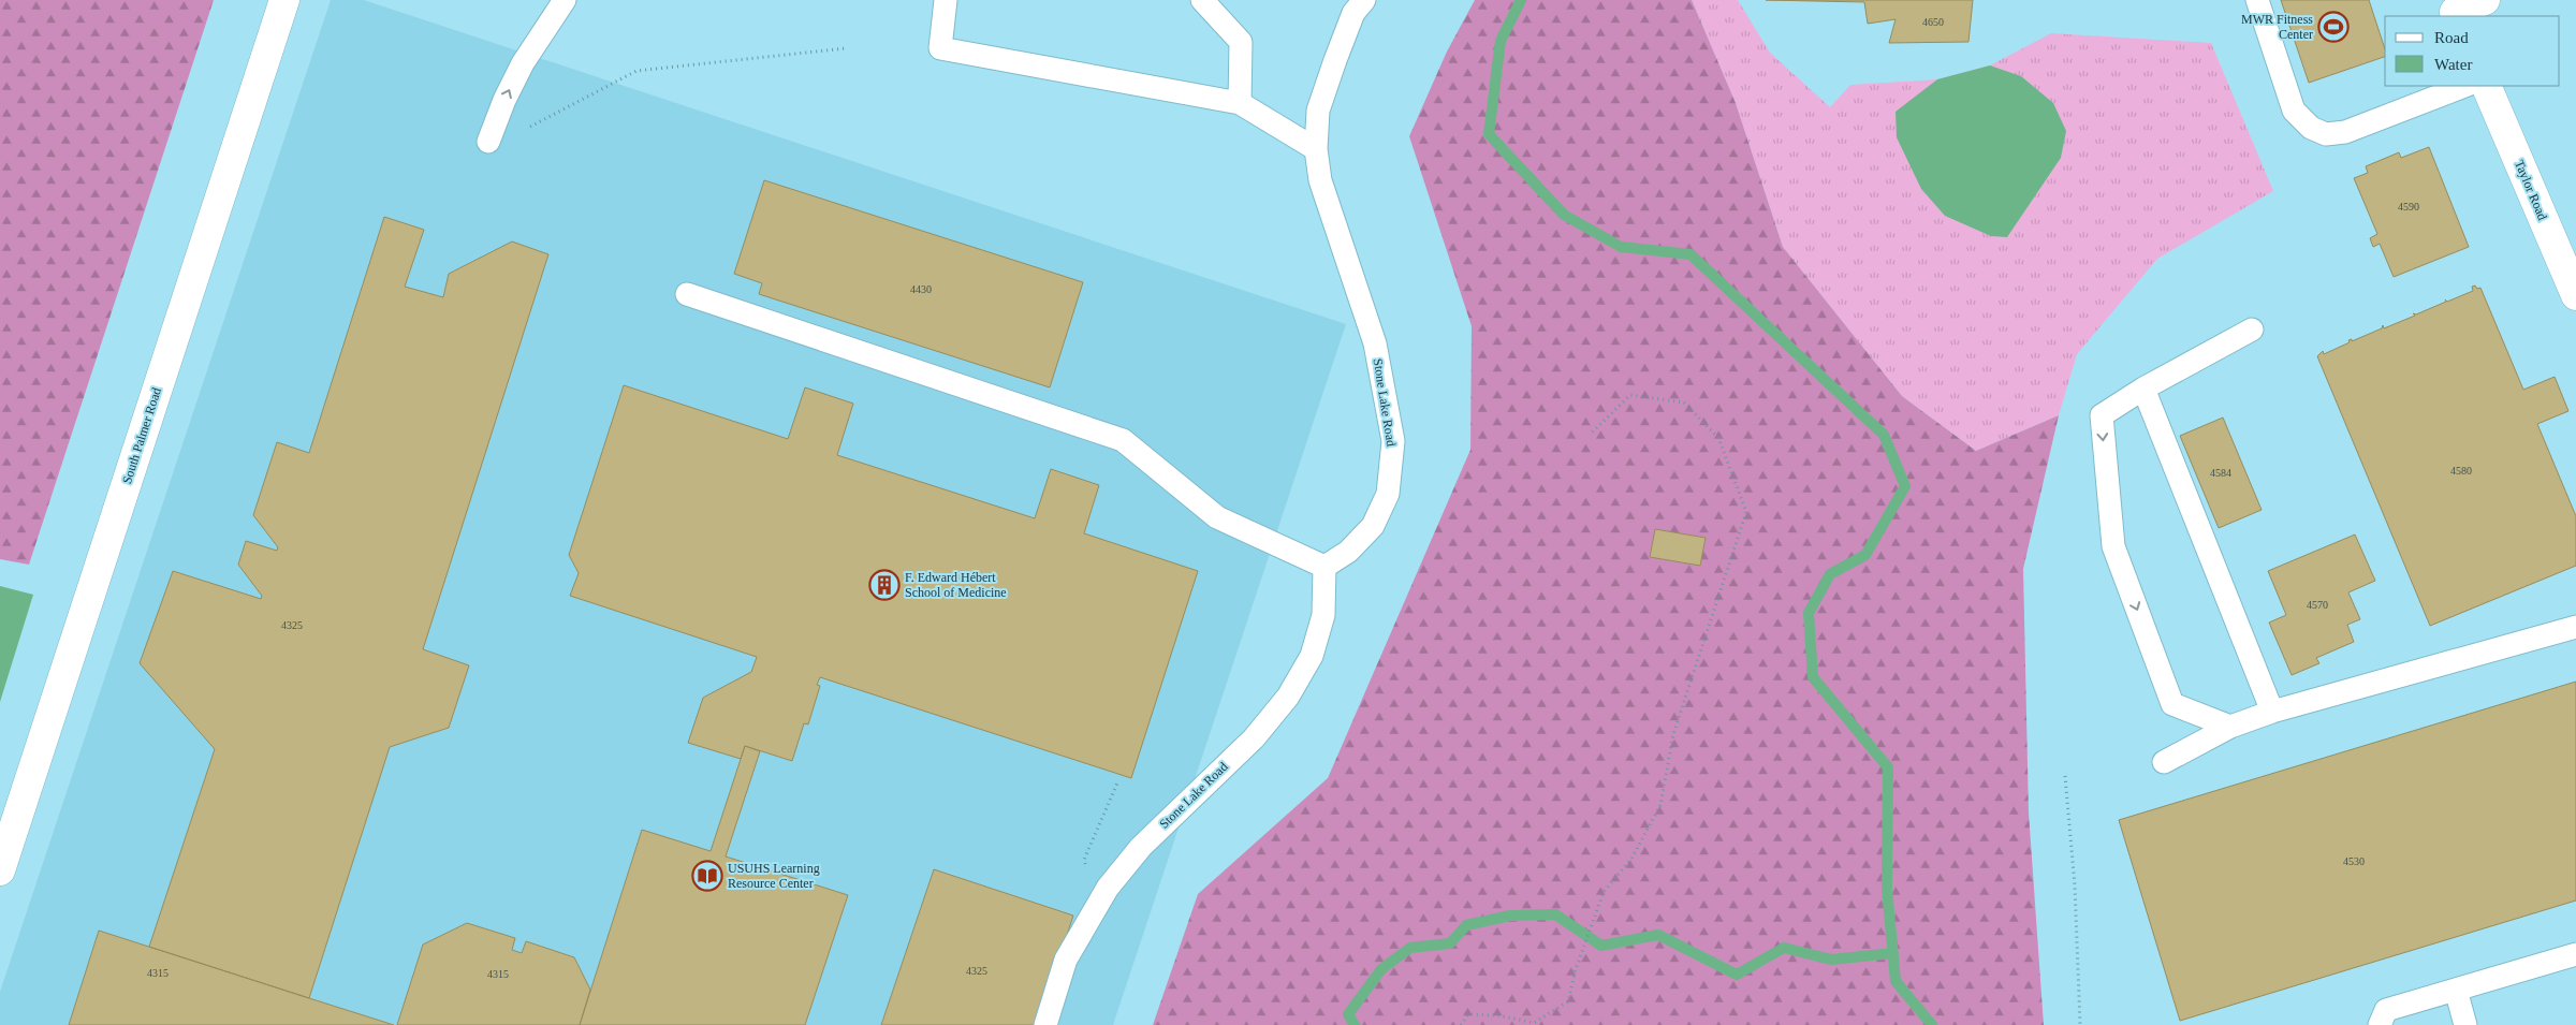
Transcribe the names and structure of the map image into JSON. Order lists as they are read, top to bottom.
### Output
{
  "streets": {
    "street": ["Taylor Road", "South Palmer Road"],
    "lane": ["Stone Lake Road"]
  },
  "places": {
    "sports": ["MWR Fitness Center"],
    "building": ["F. Edward Hébert School of Medicine"],
    "library": ["USUHS Learning Resource Center"]
  },
  "house_numbers": [
    "4650",
    "4590",
    "4430",
    "4580",
    "4584",
    "4570",
    "4325",
    "4530",
    "4325",
    "4315",
    "4315"
  ],
  "legend": ["Road", "Water"]
}
